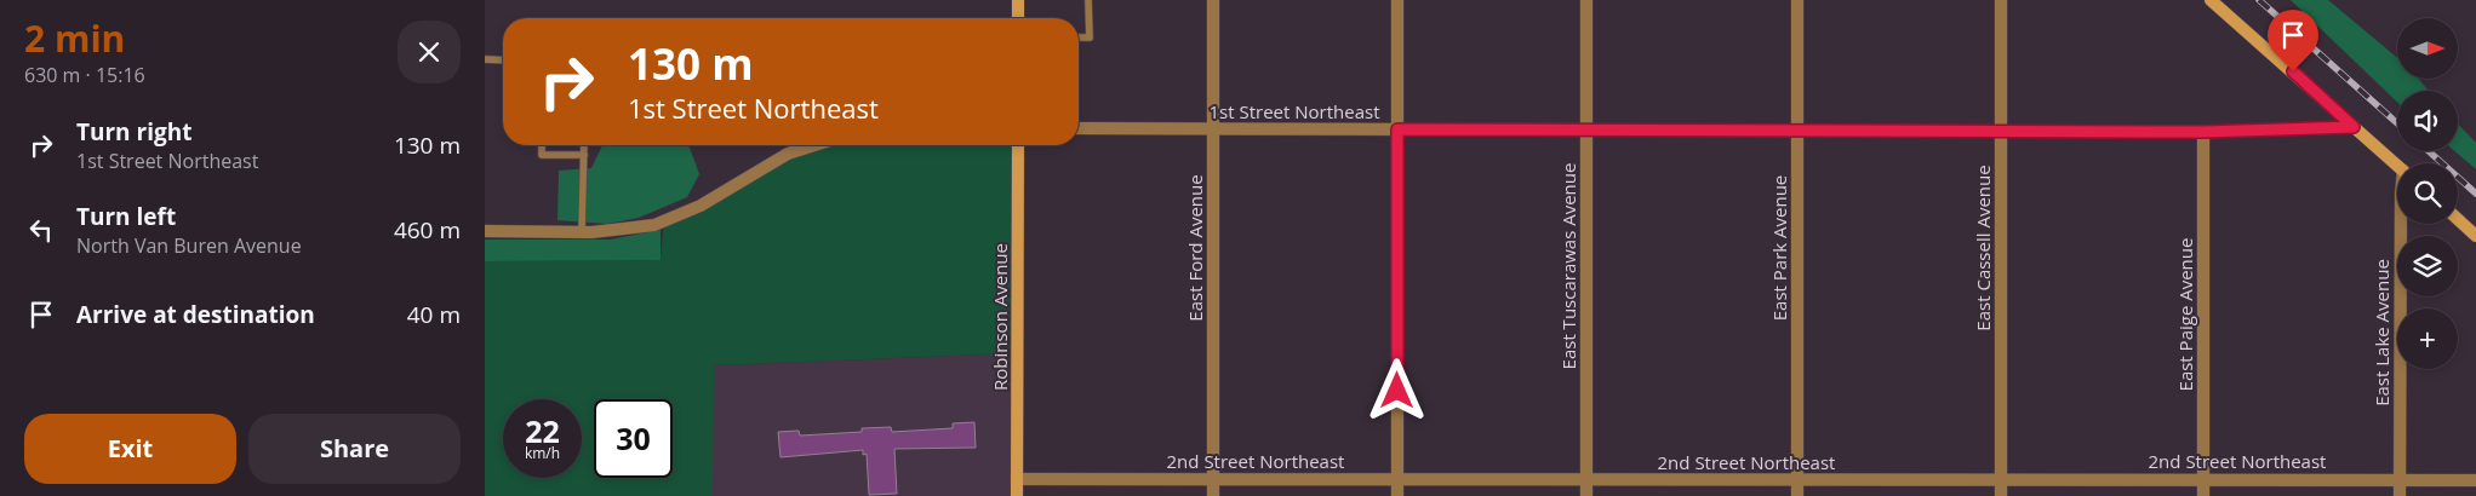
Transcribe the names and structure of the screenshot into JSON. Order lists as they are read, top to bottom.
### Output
{
  "streets": {
    "main road": ["Robinson Avenue"],
    "street": [
      "1st Street Northeast",
      "East Ford Avenue",
      "East Park Avenue",
      "East Cassell Avenue",
      "East Tuscarawas Avenue",
      "East Paige Avenue",
      "East Lake Avenue",
      "2nd Street Northeast"
    ]
  },
  "crossings": [
    ["1st Street Northeast", "East Ford Avenue"],
    ["1st Street Northeast", "East Park Avenue"],
    ["1st Street Northeast", "East Cassell Avenue"],
    ["1st Street Northeast", "East Tuscarawas Avenue"],
    ["1st Street Northeast", "East Paige Avenue"],
    ["East Ford Avenue", "2nd Street Northeast"],
    ["East Park Avenue", "2nd Street Northeast"],
    ["East Cassell Avenue", "2nd Street Northeast"],
    ["East Tuscarawas Avenue", "2nd Street Northeast"],
    ["East Paige Avenue", "2nd Street Northeast"],
    ["Robinson Avenue", "2nd Street Northeast"],
    ["East Lake Avenue", "2nd Street Northeast"]
  ],
  "north": "right",
  "page": {
    "heading": ["2 min", "630 m · 15:16"],
    "map_buttons": "+",
    "turn": ["130 m", "1st Street Northeast"],
    "list": [
      {
        "name": "Turn right",
        "note": "1st Street Northeast",
        "value": "130 m"
      },
      {
        "name": "Turn left",
        "note": "North Van Buren Avenue",
        "value": "460 m"
      },
      {
        "name": "Arrive at destination",
        "value": "40 m"
      }
    ],
    "speed": "22 km/h",
    "limit": "30",
    "buttons": ["Exit", "Share"]
  }
}
